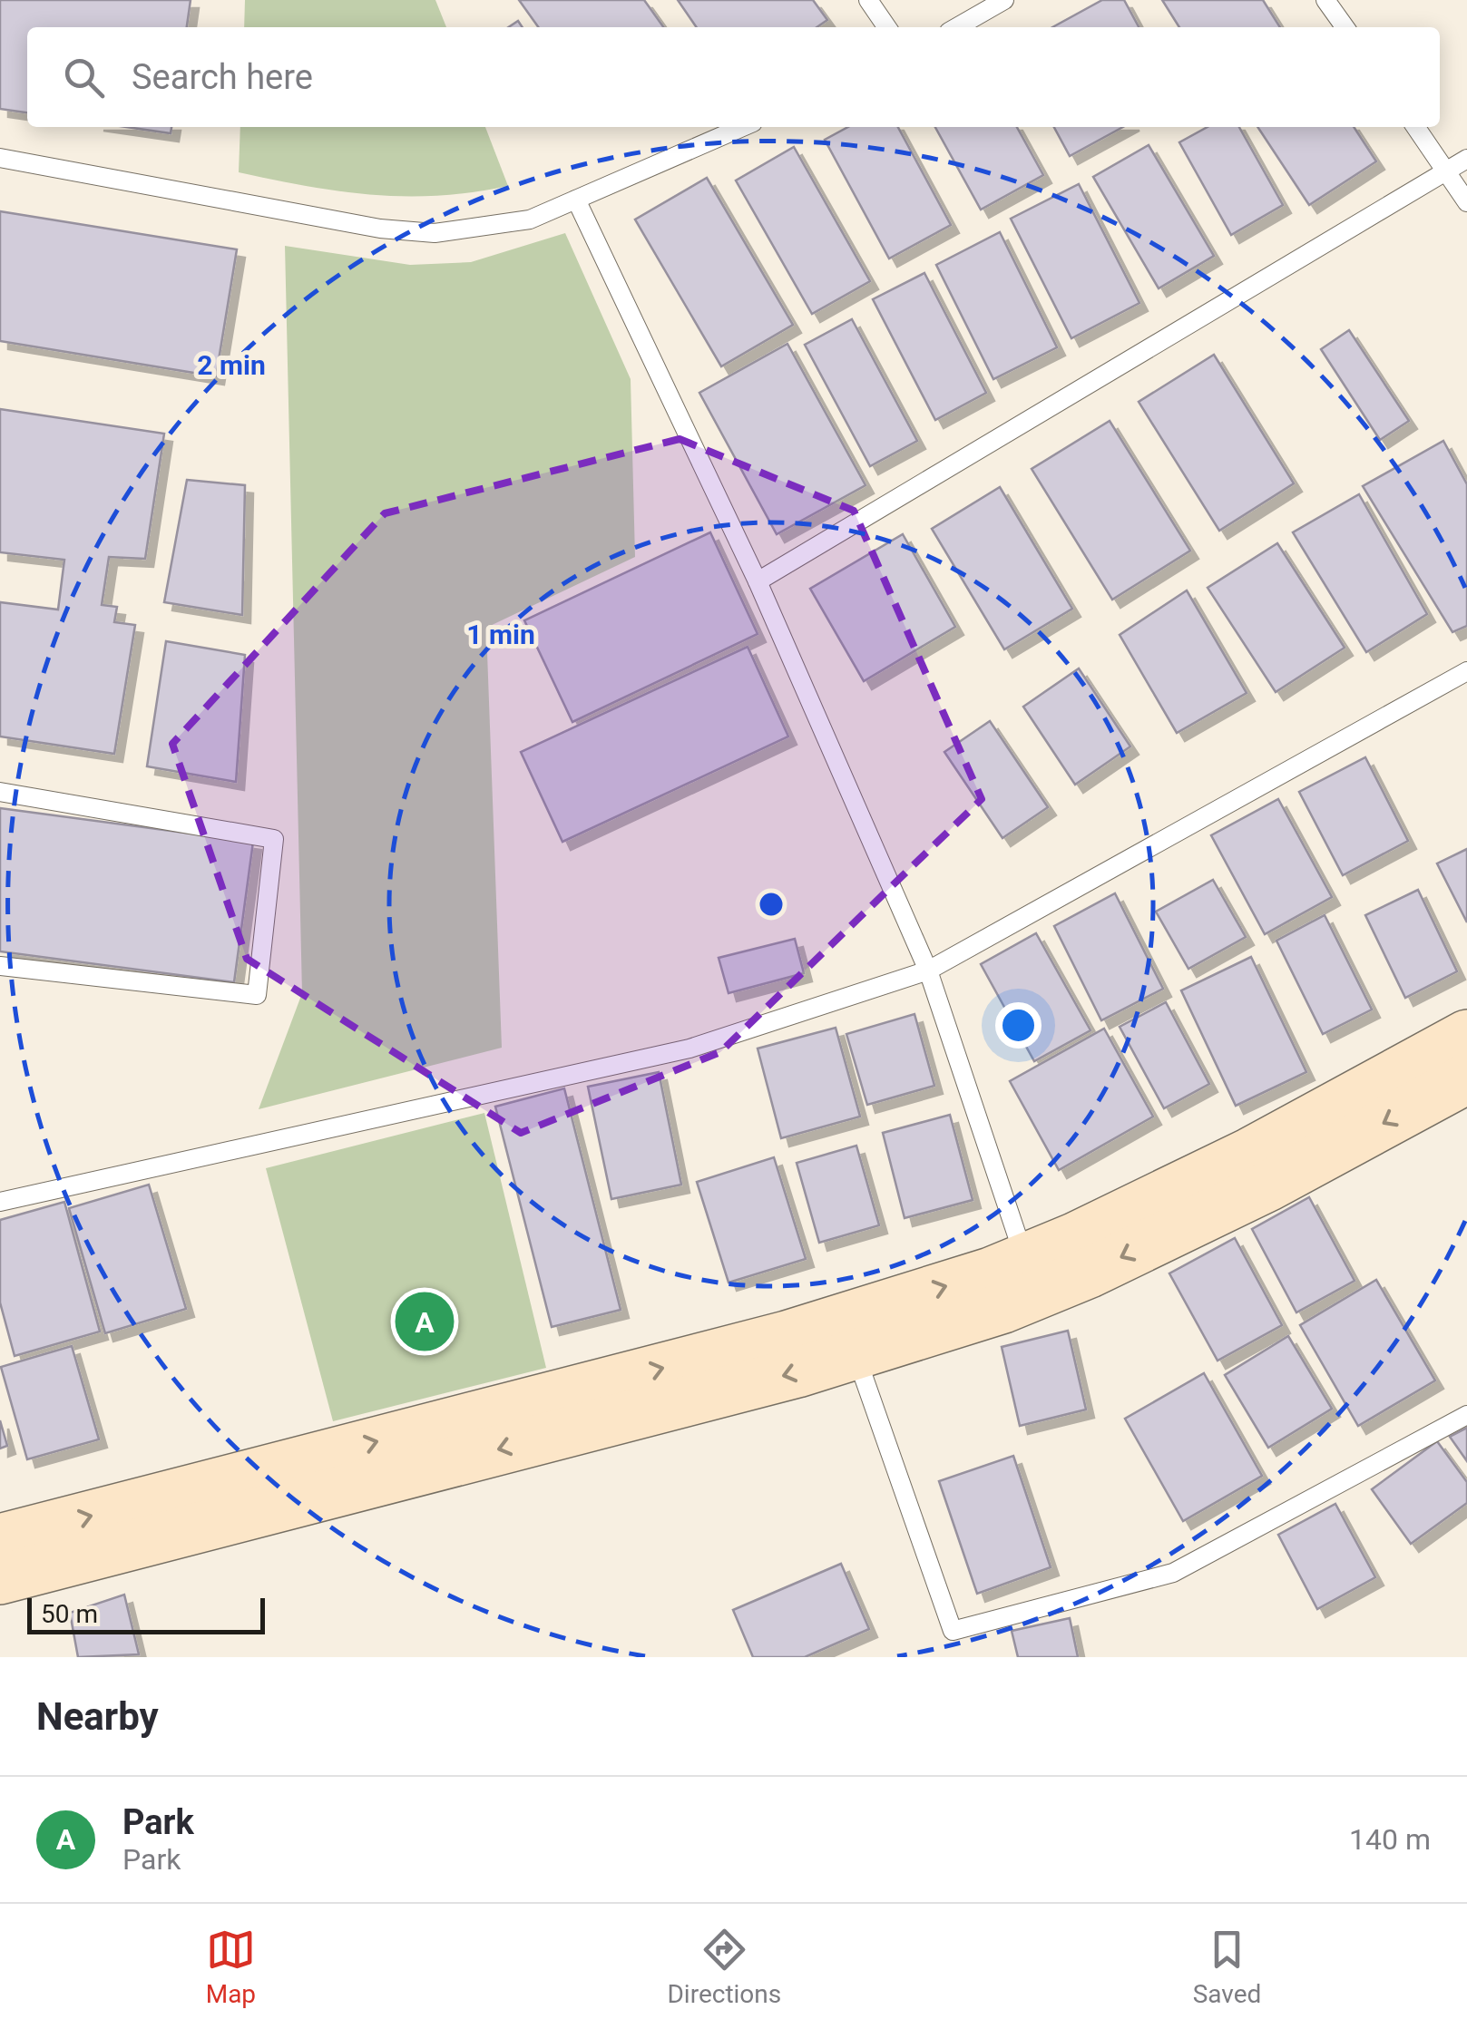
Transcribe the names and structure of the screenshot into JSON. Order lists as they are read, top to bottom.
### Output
{
  "scale_bar": "50 m",
  "page": {
    "search": "Search here",
    "pins": "A",
    "scale": "50 m",
    "heading": "Nearby",
    "list": [
      {
        "mark": "A",
        "name": "Park",
        "note": "Park",
        "value": "140 m"
      }
    ],
    "nav": ["Map", "Directions", "Saved"]
  },
  "rings": ["2 min", "1 min"]
}
